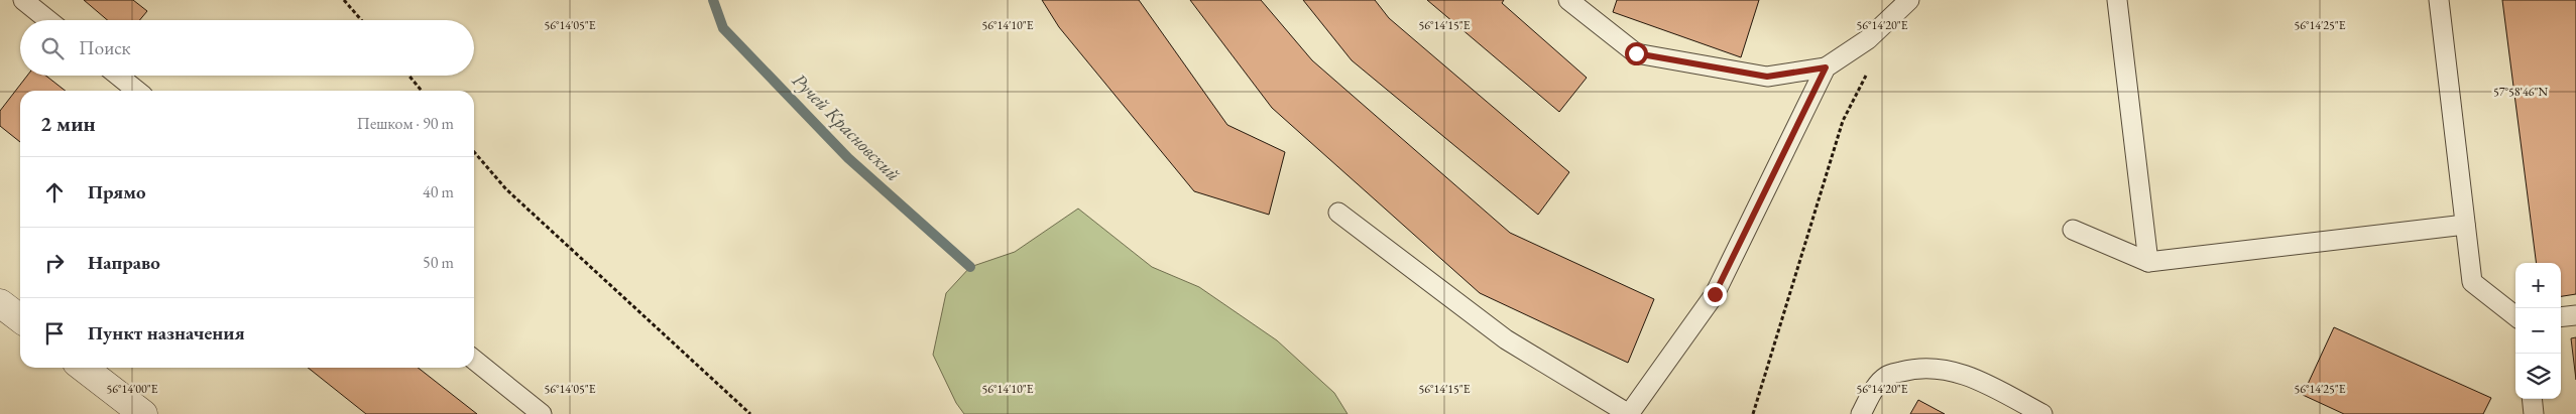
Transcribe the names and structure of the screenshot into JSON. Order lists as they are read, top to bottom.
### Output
{
  "water": ["Ручей Красновский"],
  "page": {
    "search": "Поиск",
    "heading": ["2 мин", "Пешком · 90 m"],
    "list": [
      ["Прямо", "40 m"],
      ["Направо", "50 m"],
      "Пункт назначения"
    ],
    "map_buttons": ["+", "−"]
  },
  "coordinates": [
    "56°14'05\"E",
    "56°14'10\"E",
    "56°14'15\"E",
    "56°14'20\"E",
    "56°14'25\"E",
    "57°58'46\"N",
    "56°14'00\"E"
  ]
}
